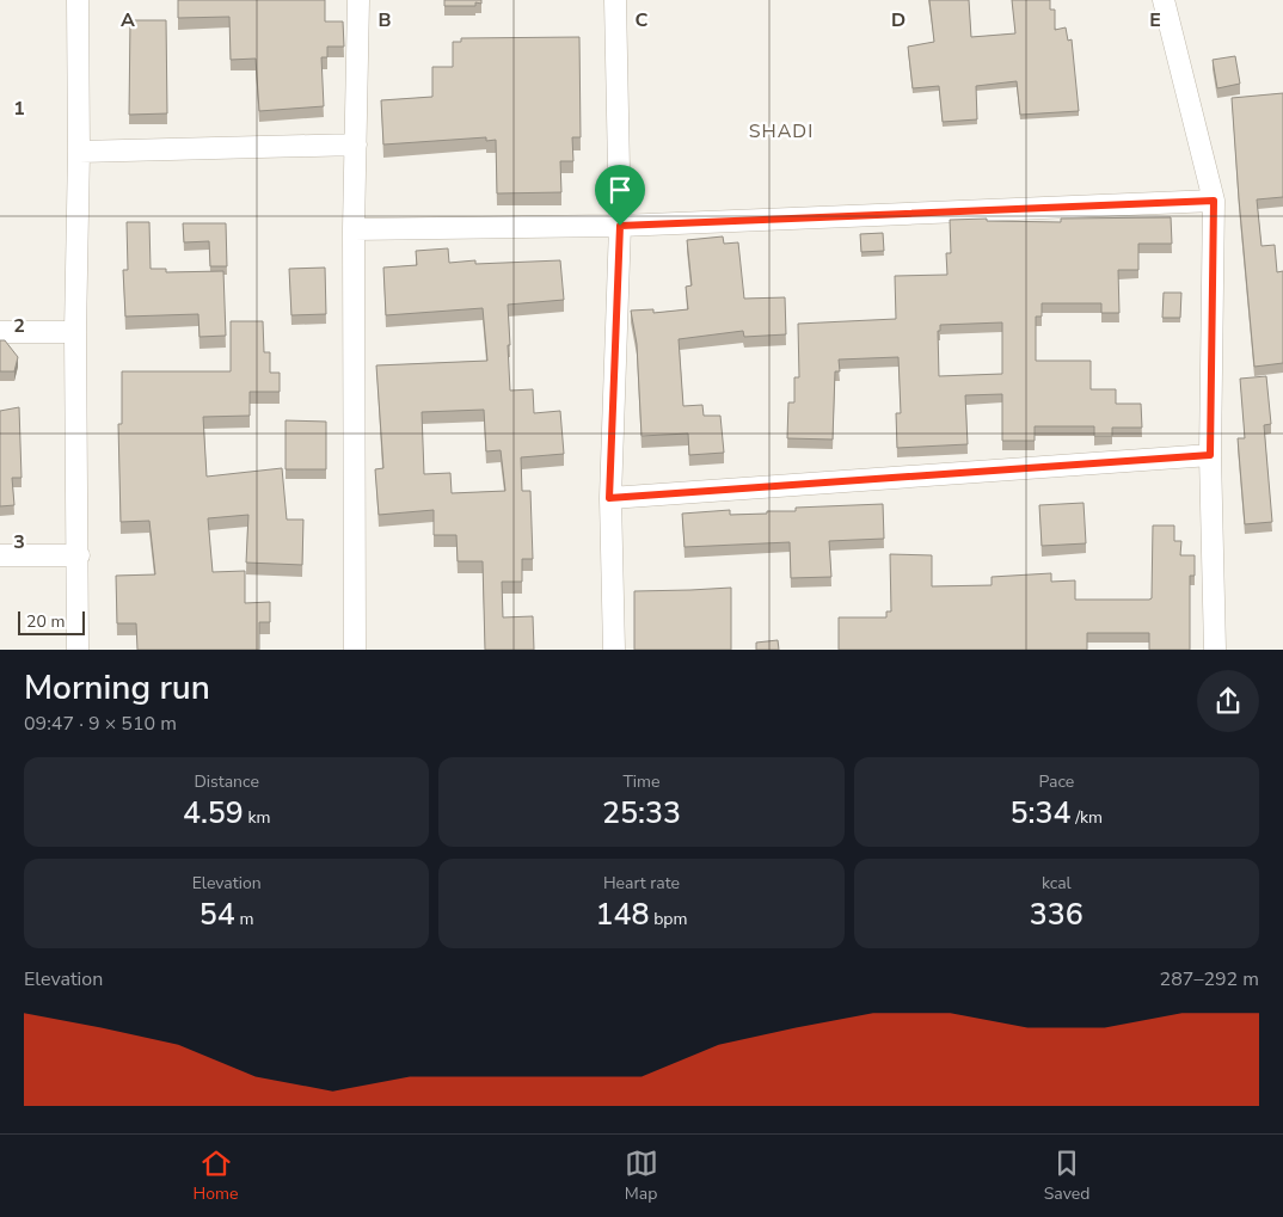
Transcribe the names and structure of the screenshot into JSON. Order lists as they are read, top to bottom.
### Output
{
  "districts": ["SHADI"],
  "scale_bar": "20 m",
  "page": {
    "scale": "20 m",
    "heading": ["Morning run", "09:47 · 9 × 510 m"],
    "stats": [
      ["Distance", "4.59 km"],
      ["Time", "25:33"],
      ["Pace", "5:34 /km"],
      ["Elevation", "54 m"],
      ["Heart rate", "148 bpm"],
      ["kcal", "336"]
    ],
    "chart": ["Elevation", "287–292 m"],
    "tabs": ["Home", "Map", "Saved"]
  },
  "grid": {
    "columns": [
      "A",
      "B",
      "C",
      "D",
      "E"
    ],
    "rows": ["1", "2", "3"]
  }
}
